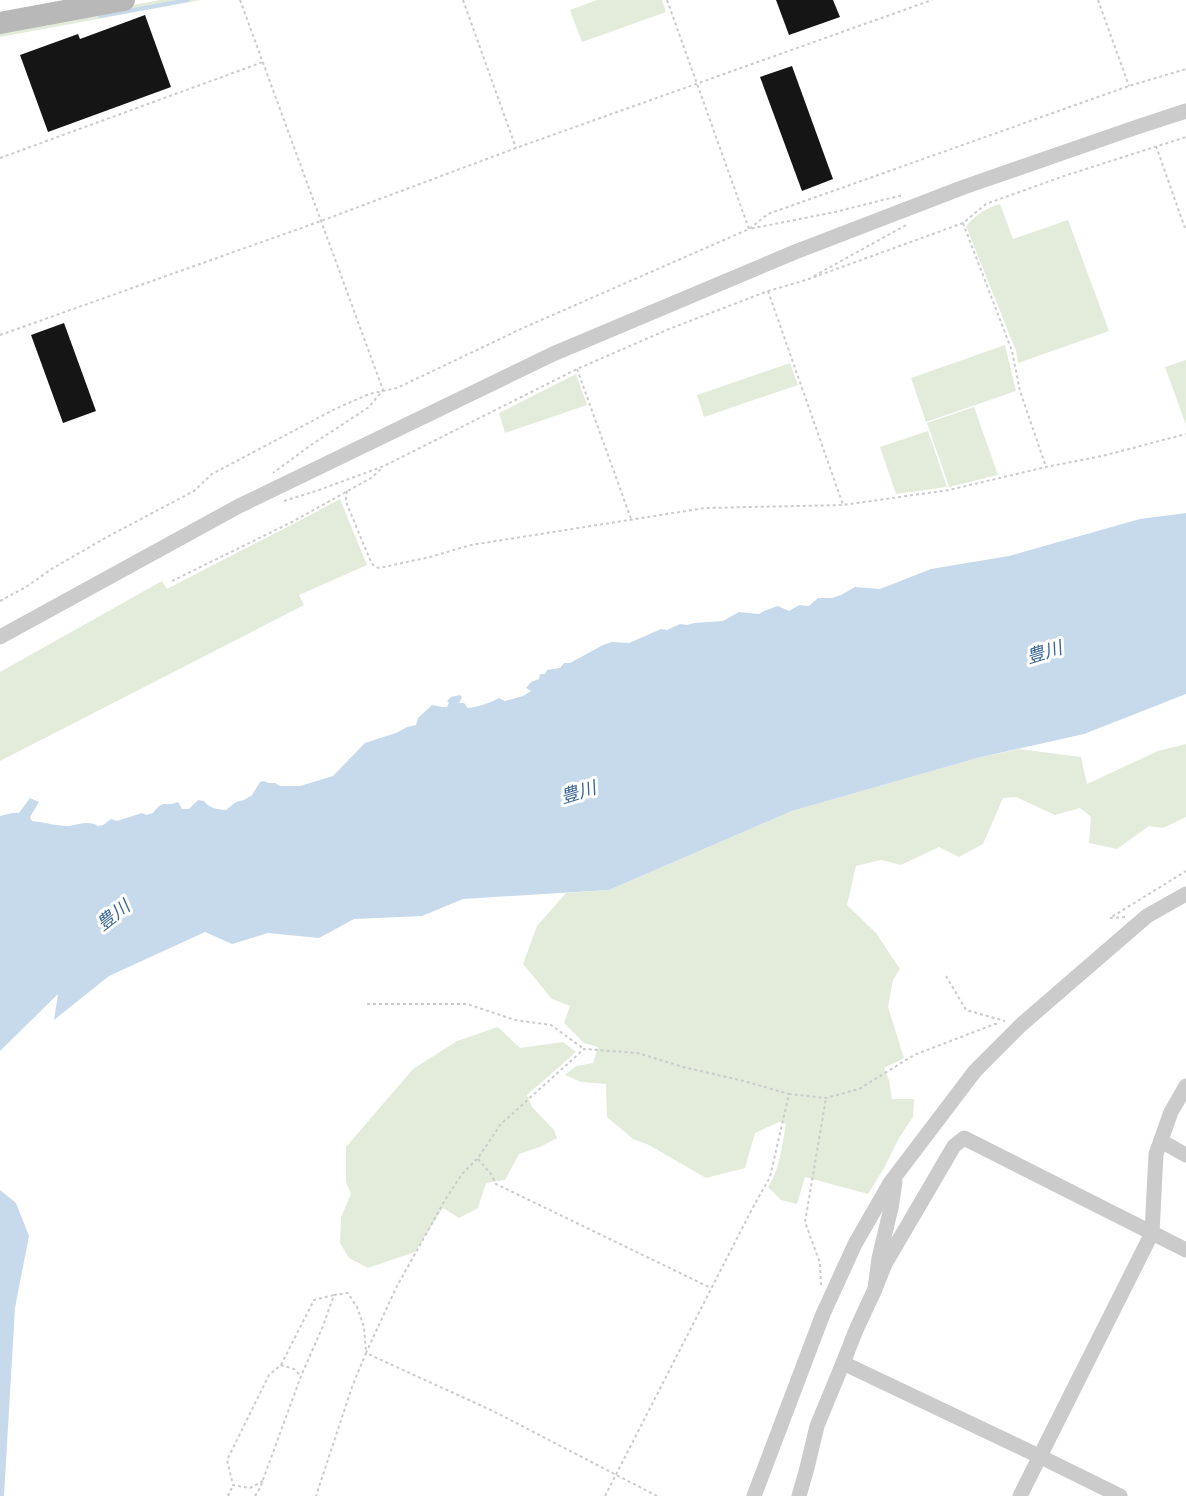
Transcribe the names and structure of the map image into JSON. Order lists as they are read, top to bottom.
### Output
{
  "water": ["豊川"]
}
